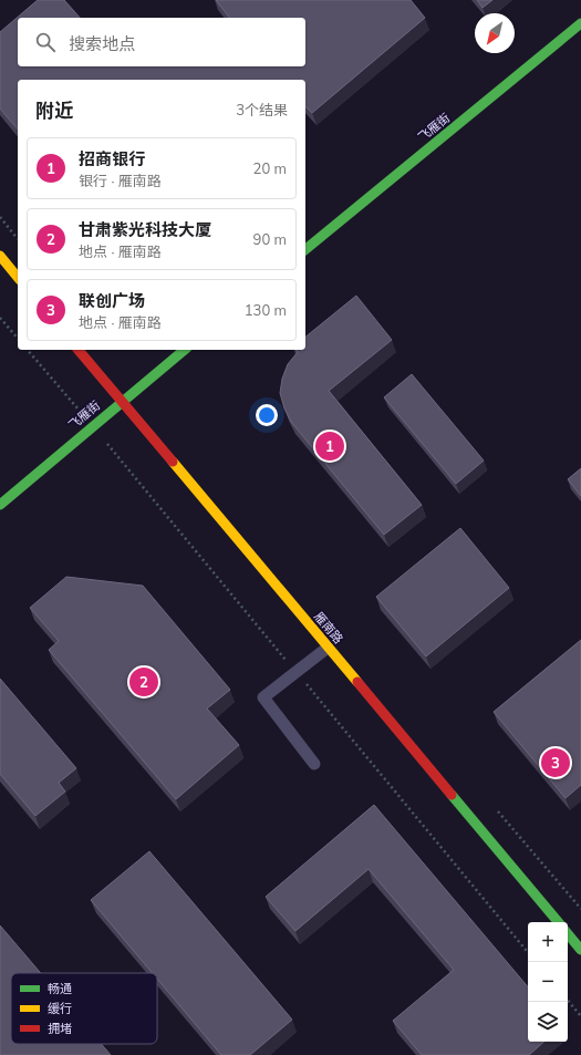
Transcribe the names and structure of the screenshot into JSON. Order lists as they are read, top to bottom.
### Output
{
  "streets": {
    "main road": ["飞雁街", "雁南路"]
  },
  "crossings": [
    ["飞雁街", "雁南路"]
  ],
  "legend": ["畅通", "缓行", "拥堵"],
  "north": "bottom left",
  "page": {
    "search": "搜索地点",
    "heading": ["附近", "3个结果"],
    "list": [
      {
        "mark": "1",
        "name": "招商银行",
        "note": "银行 · 雁南路",
        "value": "20 m"
      },
      {
        "mark": "2",
        "name": "甘肃紫光科技大厦",
        "note": "地点 · 雁南路",
        "value": "90 m"
      },
      {
        "mark": "3",
        "name": "联创广场",
        "note": "地点 · 雁南路",
        "value": "130 m"
      }
    ],
    "pins": ["1", "2", "3"],
    "map_buttons": ["+", "−"]
  }
}
